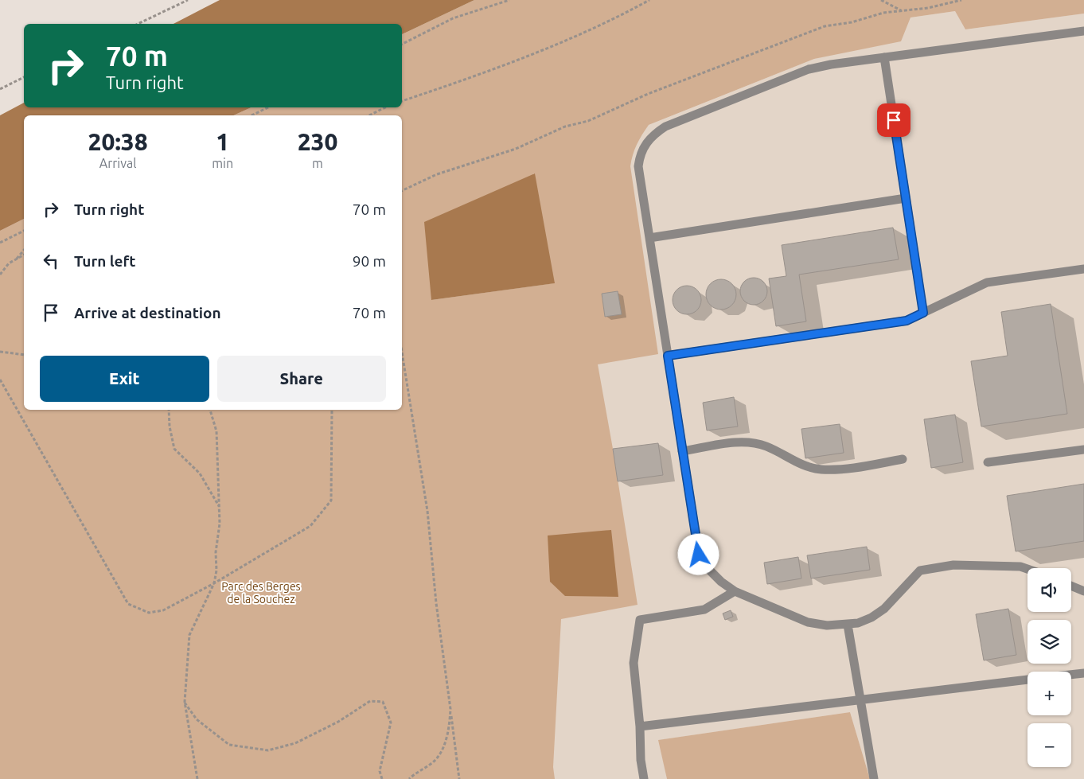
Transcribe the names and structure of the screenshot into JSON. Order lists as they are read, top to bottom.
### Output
{
  "parks": ["Parc des Berges de la Souchez"],
  "page": {
    "turn": ["70 m", "Turn right"],
    "eta": [
      "20:38",
      "Arrival",
      "1",
      "min",
      "230",
      "m"
    ],
    "list": [
      {
        "name": "Turn right",
        "value": "70 m"
      },
      {
        "name": "Turn left",
        "value": "90 m"
      },
      {
        "name": "Arrive at destination",
        "value": "70 m"
      }
    ],
    "buttons": ["Exit", "Share"],
    "map_buttons": ["+", "−"]
  }
}
